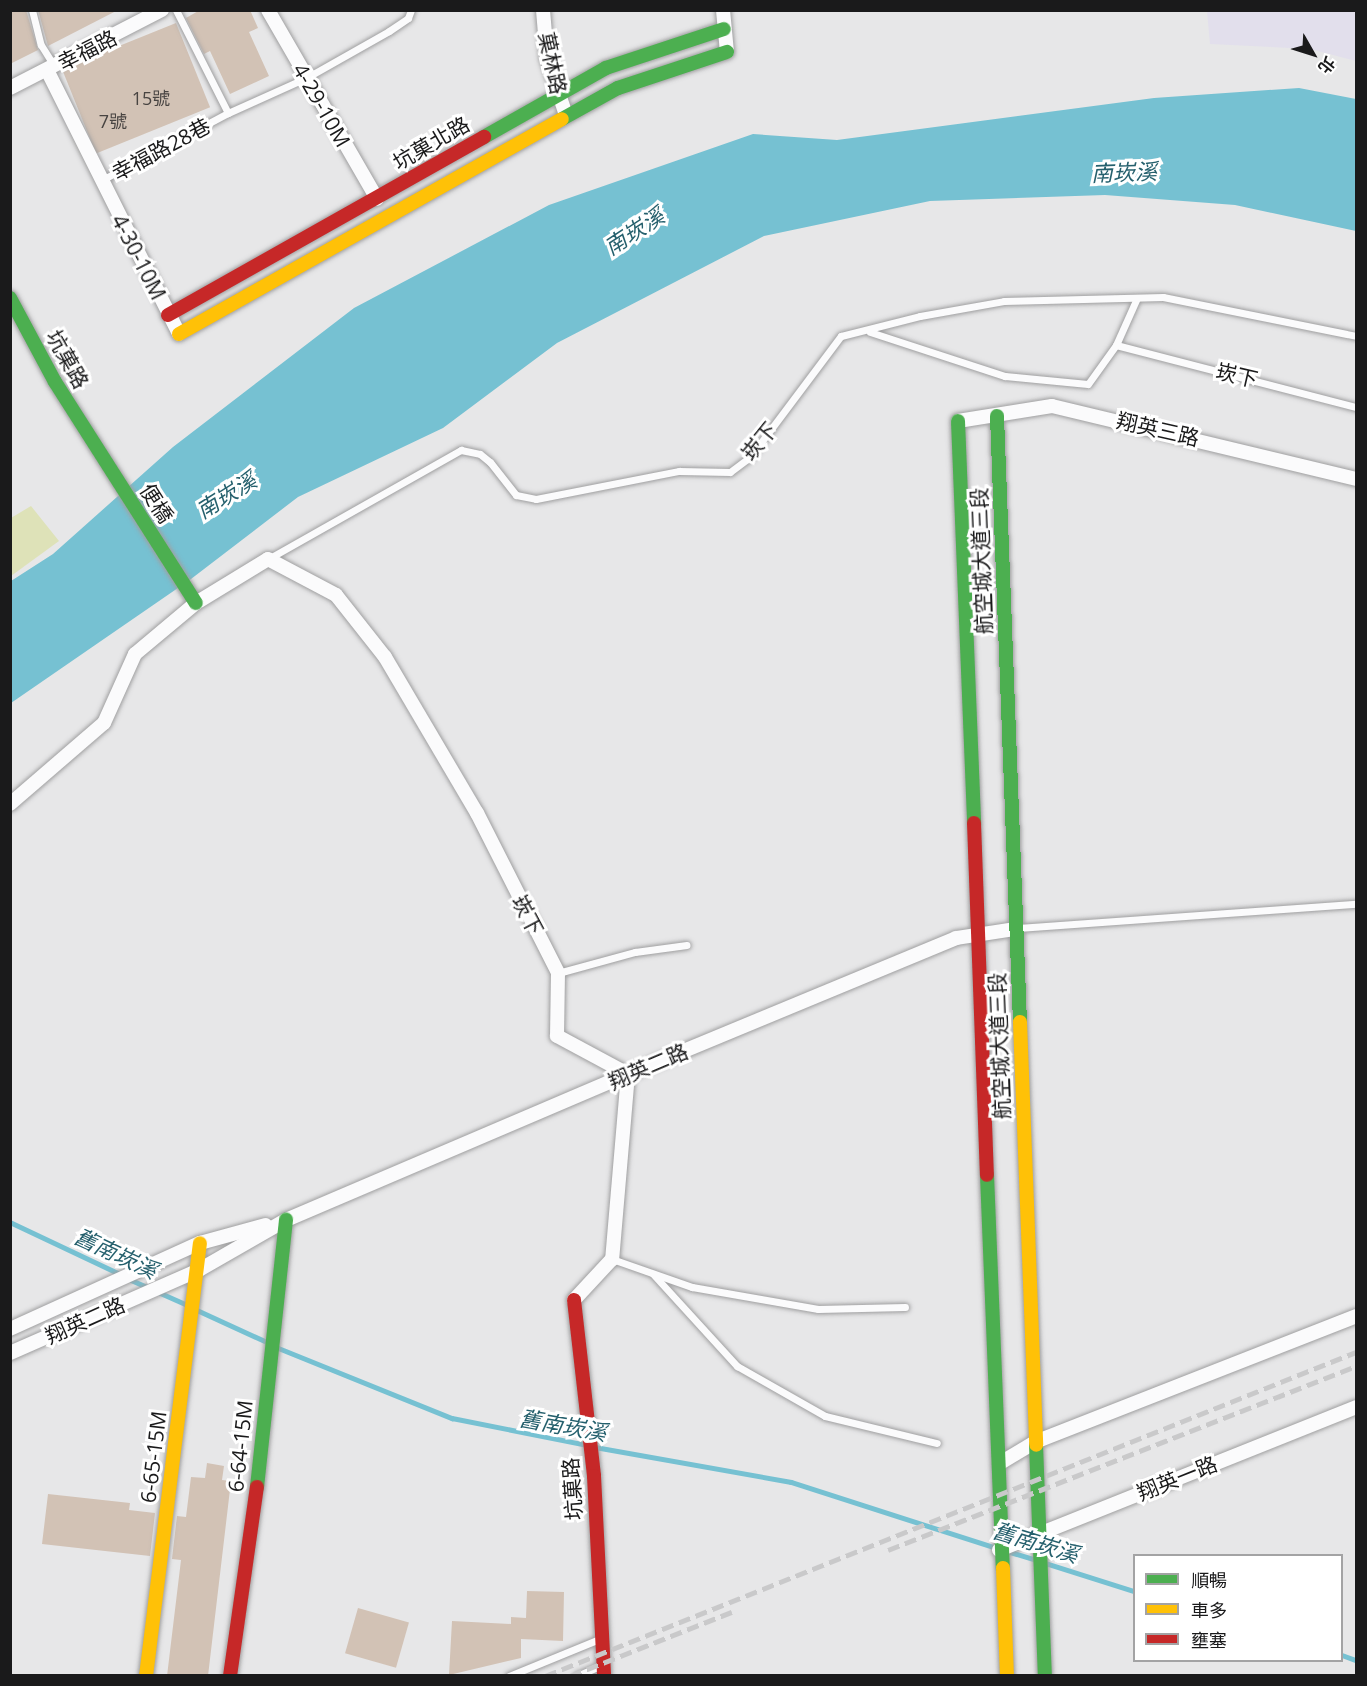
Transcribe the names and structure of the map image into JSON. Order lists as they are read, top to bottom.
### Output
{
  "streets": {
    "street": [
      "幸福路",
      "菓林路",
      "4-29-10M",
      "坑菓北路",
      "幸福路28巷",
      "4-30-10M",
      "坑菓路",
      "崁下",
      "翔英三路",
      "便橋",
      "航空城大道三段",
      "翔英二路",
      "6-64-15M",
      "6-65-15M",
      "翔英一路"
    ]
  },
  "crossings": [
    ["幸福路", "幸福路28巷"],
    ["菓林路", "坑菓北路"],
    ["4-29-10M", "坑菓北路"],
    ["坑菓北路", "4-30-10M"],
    ["幸福路28巷", "4-30-10M"],
    ["坑菓路", "便橋"],
    ["崁下", "便橋"],
    ["崁下", "翔英二路"],
    ["翔英三路", "航空城大道三段"],
    ["航空城大道三段", "翔英二路"],
    ["航空城大道三段", "翔英一路"],
    ["翔英二路", "6-64-15M"],
    ["翔英二路", "6-65-15M"]
  ],
  "water": ["南崁溪", "舊南崁溪"],
  "house_numbers": ["15號", "7號"],
  "legend": ["順暢", "車多", "壅塞"],
  "north": "bottom right"
}
